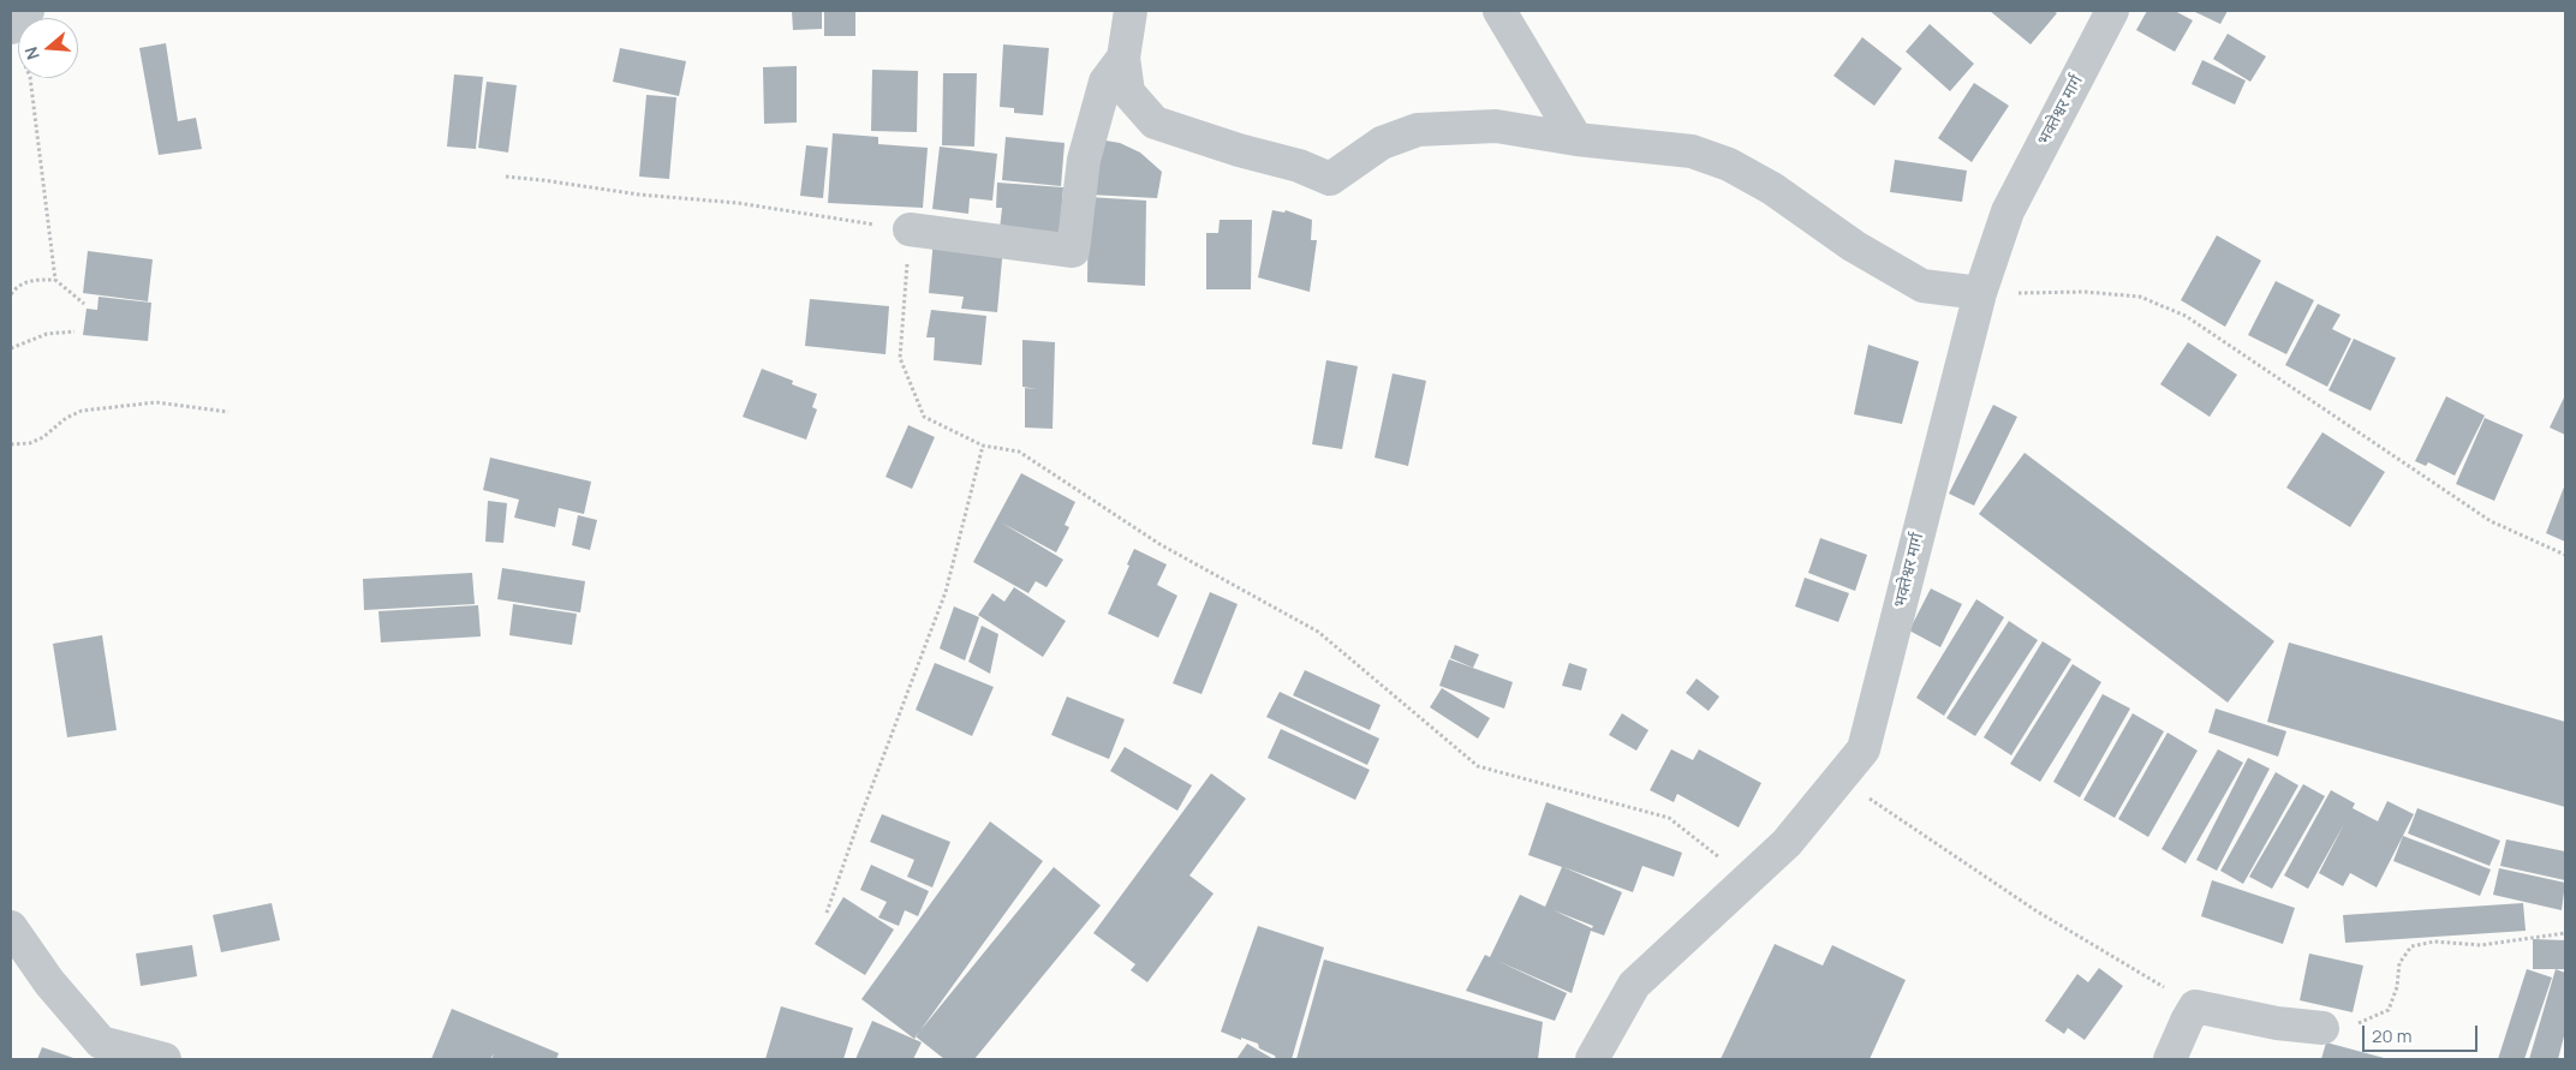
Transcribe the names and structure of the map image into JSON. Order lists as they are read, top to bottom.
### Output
{
  "streets": {
    "street": ["भक्तेश्वर मार्ग"]
  },
  "scale_bar": "20 m",
  "north": "left"
}
